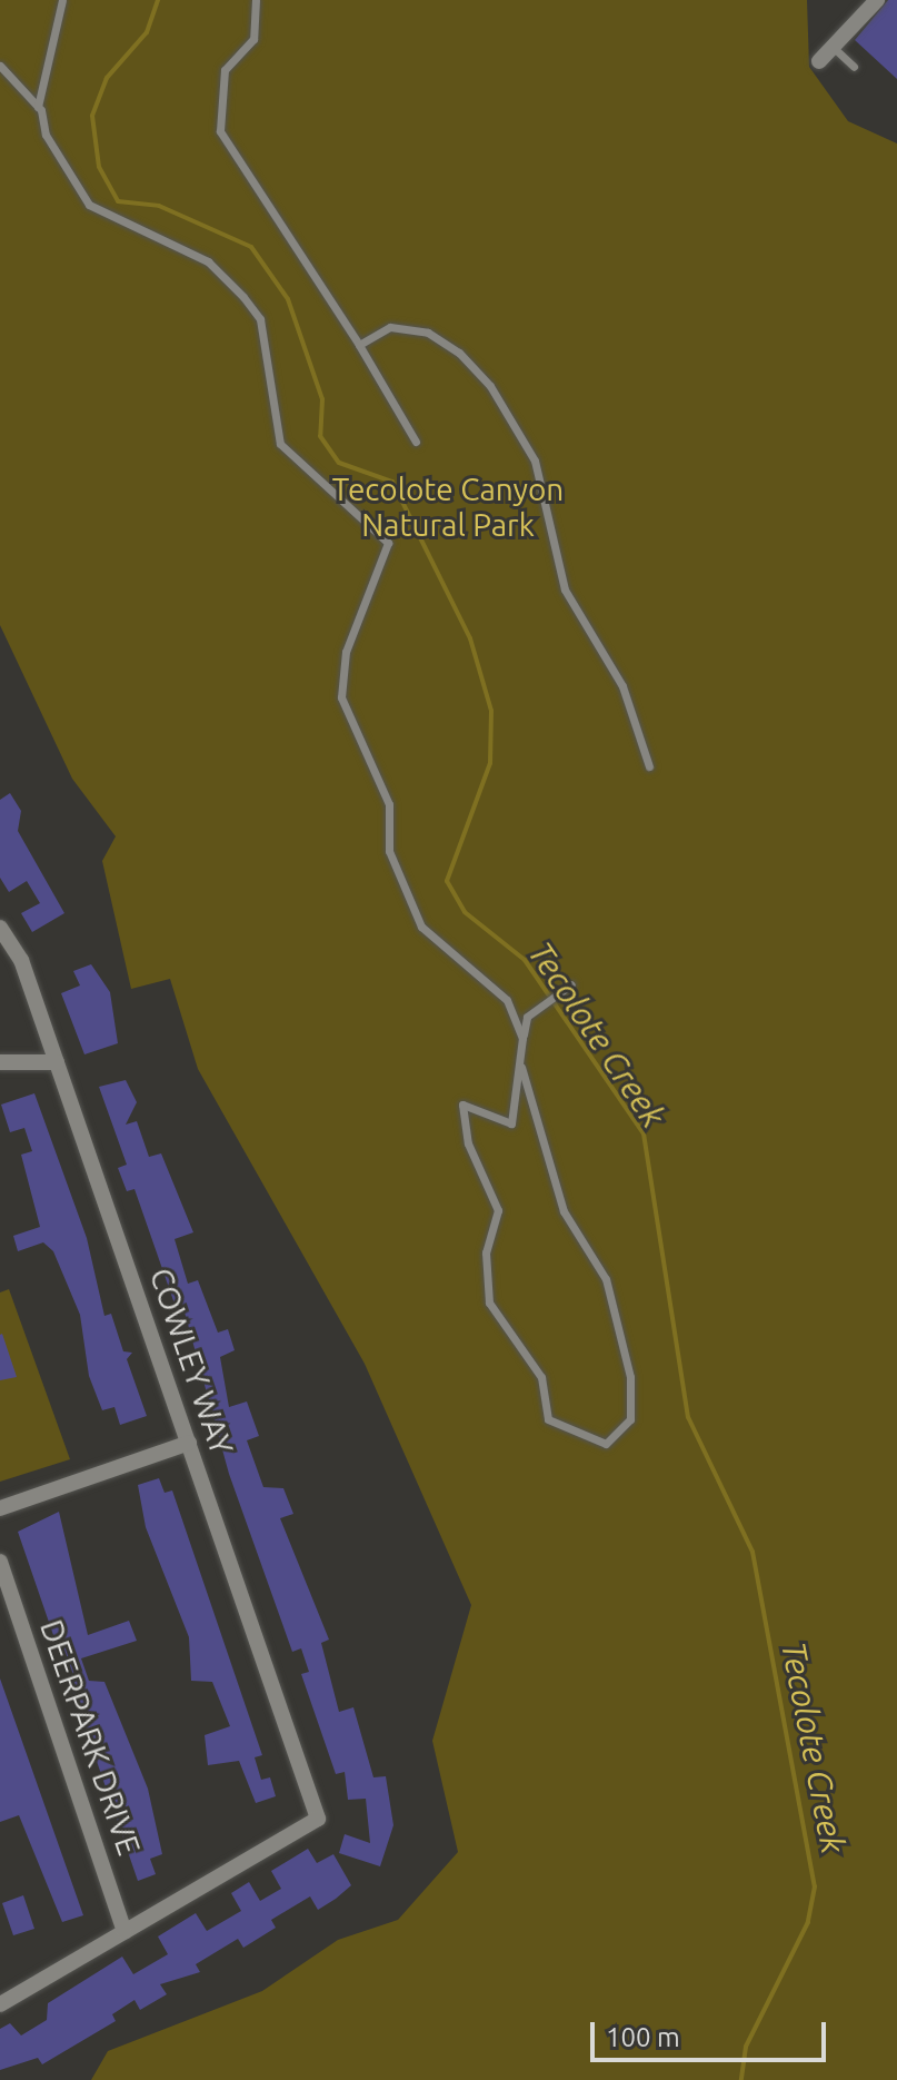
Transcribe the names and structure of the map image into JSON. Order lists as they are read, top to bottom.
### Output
{
  "streets": {
    "street": ["COWLEY WAY", "DEERPARK DRIVE"]
  },
  "crossings": [
    ["COWLEY WAY", "DEERPARK DRIVE"]
  ],
  "water": ["Tecolote Creek"],
  "parks": ["Tecolote Canyon Natural Park"],
  "scale_bar": "100 m"
}
